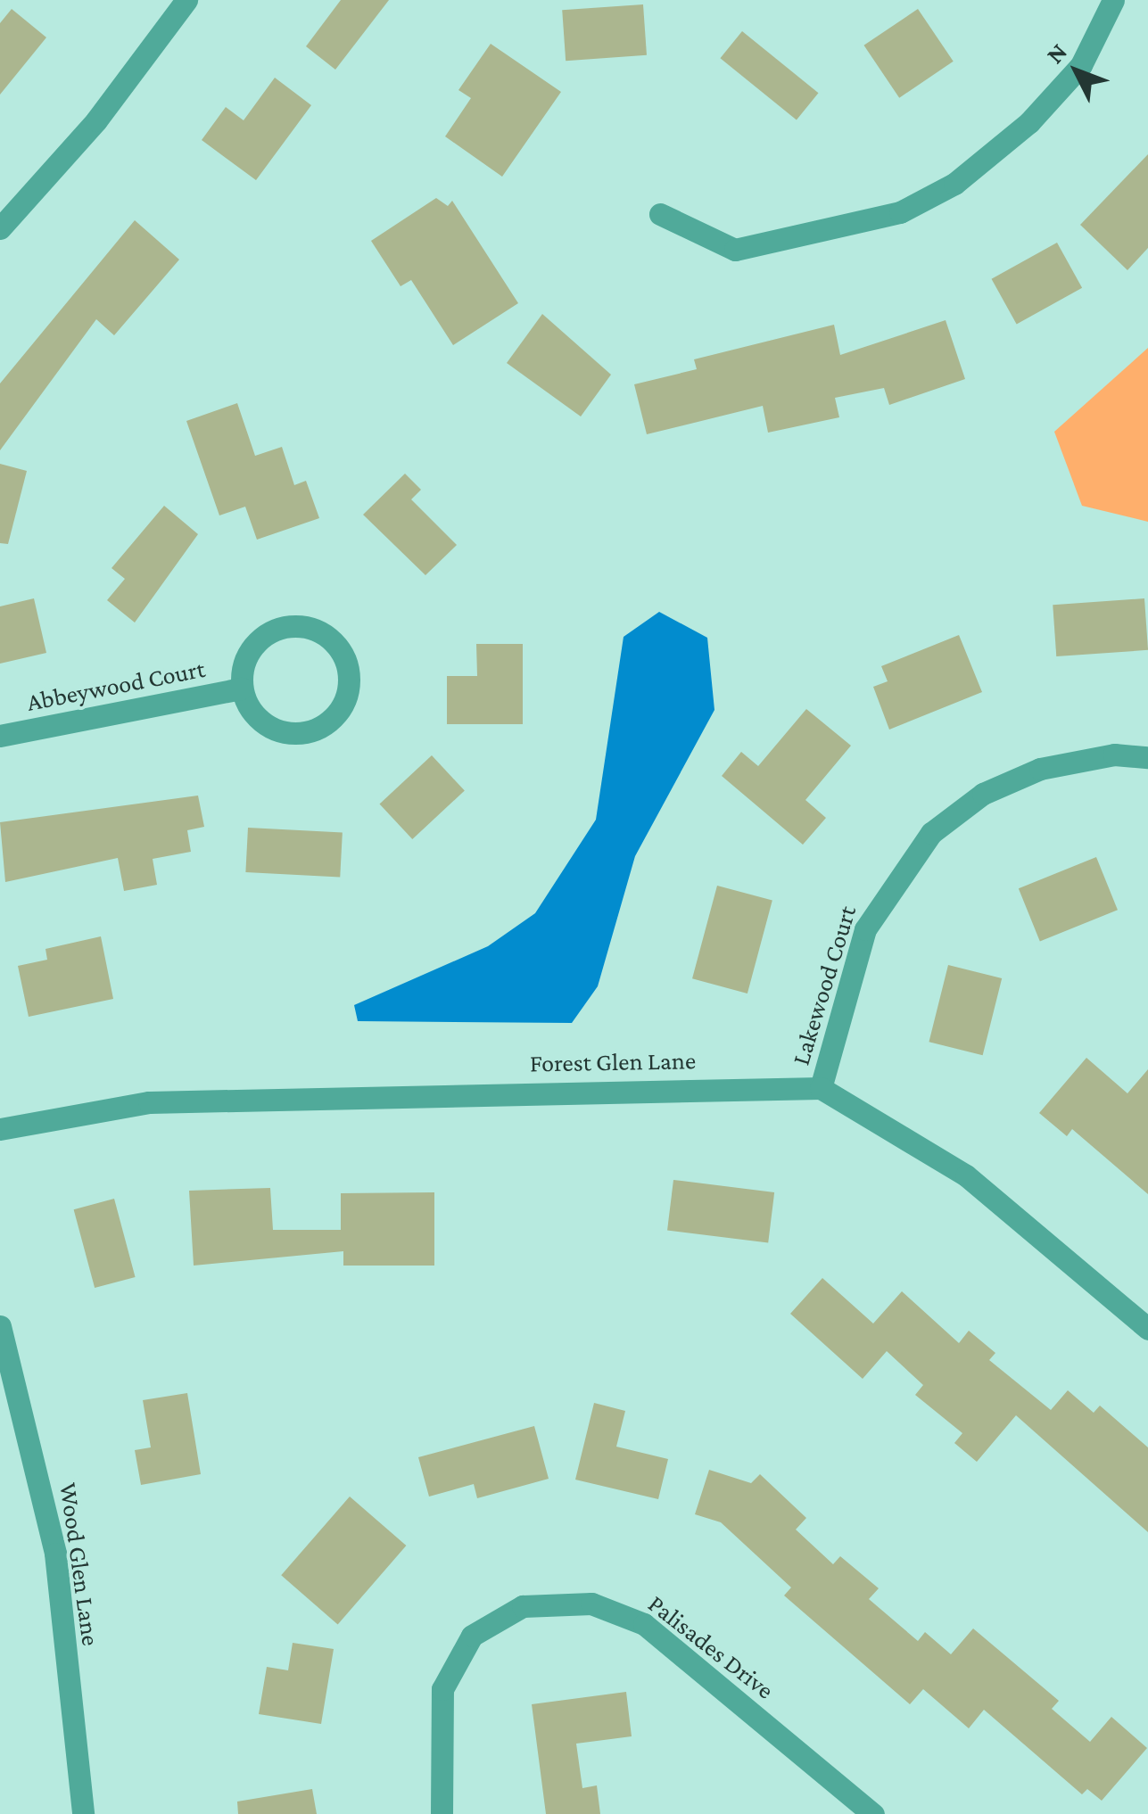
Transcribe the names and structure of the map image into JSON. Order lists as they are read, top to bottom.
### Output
{
  "streets": {
    "street": [
      "Abbeywood Court",
      "Lakewood Court",
      "Forest Glen Lane",
      "Wood Glen Lane",
      "Palisades Drive"
    ]
  },
  "crossings": [
    ["Lakewood Court", "Forest Glen Lane"]
  ],
  "north": "top left"
}
